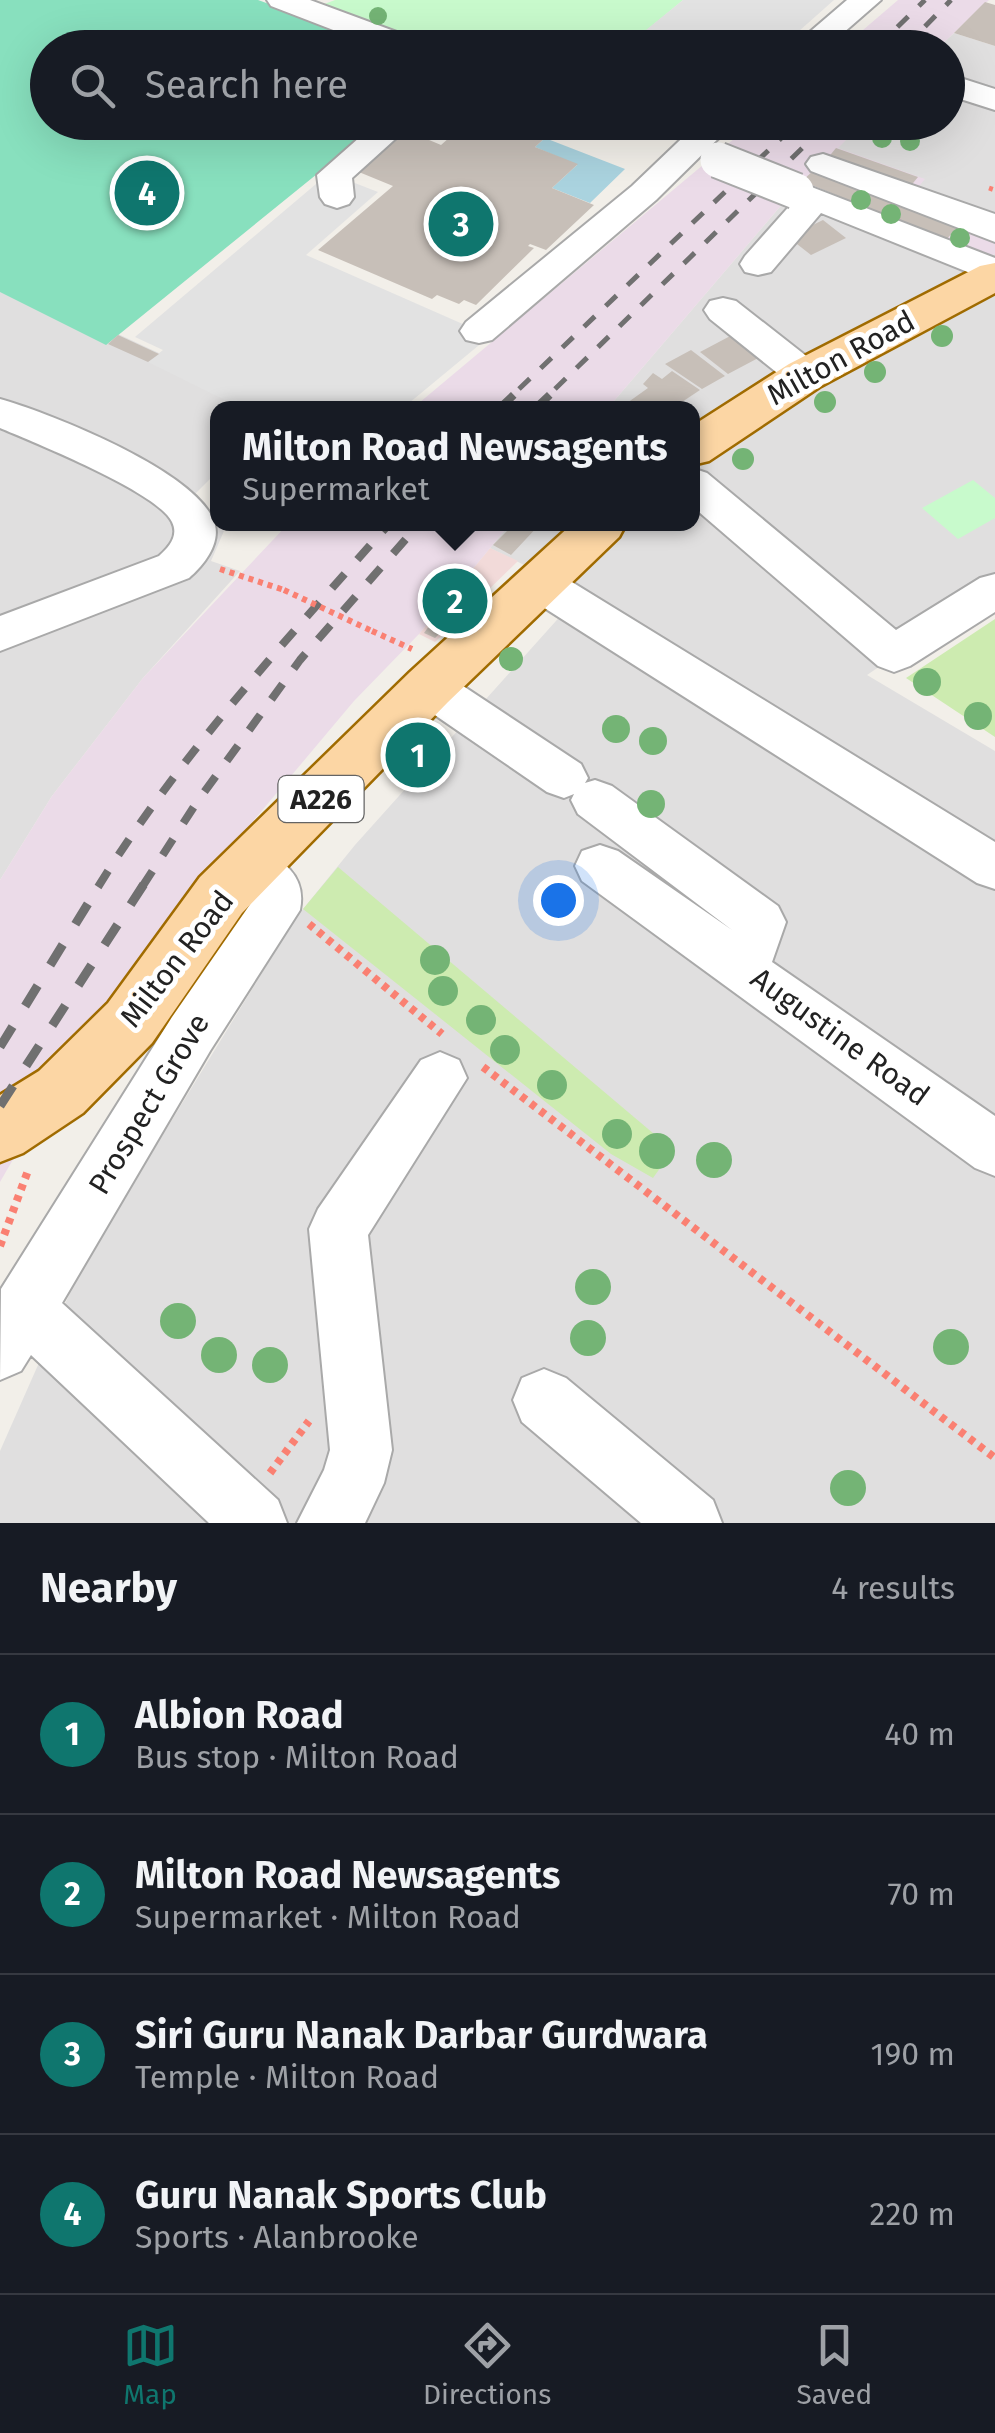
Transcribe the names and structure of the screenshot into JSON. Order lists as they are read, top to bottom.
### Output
{
  "streets": {
    "main road": ["Milton Road", "A226"],
    "street": ["Augustine Road", "Prospect Grove"]
  },
  "crossings": [
    ["Milton Road", "Augustine Road"],
    ["Milton Road", "Prospect Grove"]
  ],
  "page": {
    "search": "Search here",
    "pins": [
      "4",
      "3",
      "2",
      "1"
    ],
    "popup": ["Milton Road Newsagents", "Supermarket"],
    "heading": ["Nearby", "4 results"],
    "list": [
      {
        "mark": "1",
        "name": "Albion Road",
        "note": "Bus stop · Milton Road",
        "value": "40 m"
      },
      {
        "mark": "2",
        "name": "Milton Road Newsagents",
        "note": "Supermarket · Milton Road",
        "value": "70 m"
      },
      {
        "mark": "3",
        "name": "Siri Guru Nanak Darbar Gurdwara",
        "note": "Temple · Milton Road",
        "value": "190 m"
      },
      {
        "mark": "4",
        "name": "Guru Nanak Sports Club",
        "note": "Sports · Alanbrooke",
        "value": "220 m"
      }
    ],
    "nav": ["Map", "Directions", "Saved"]
  }
}
